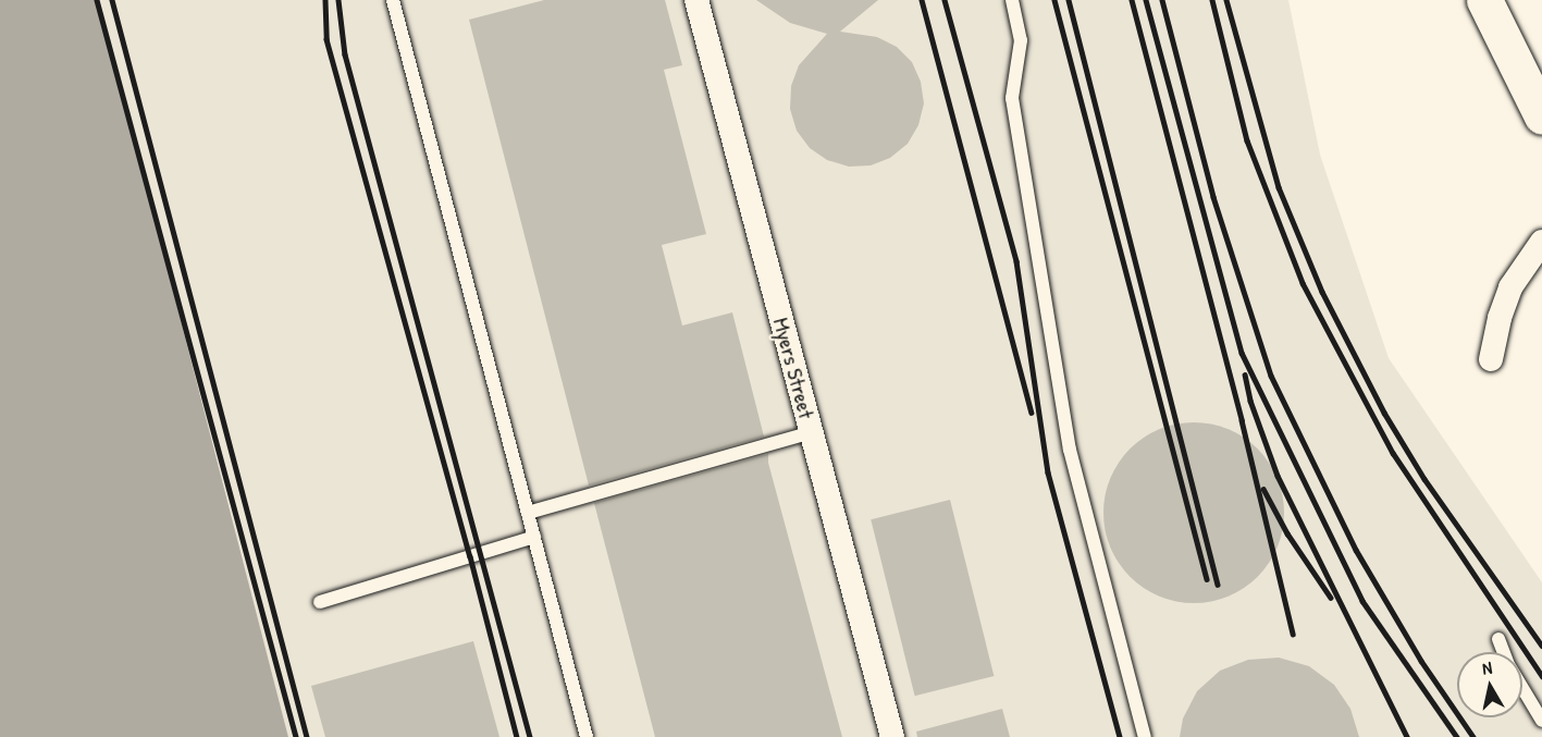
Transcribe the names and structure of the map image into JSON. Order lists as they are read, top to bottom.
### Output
{
  "streets": {
    "street": ["Myers Street"]
  },
  "north": "top"
}
